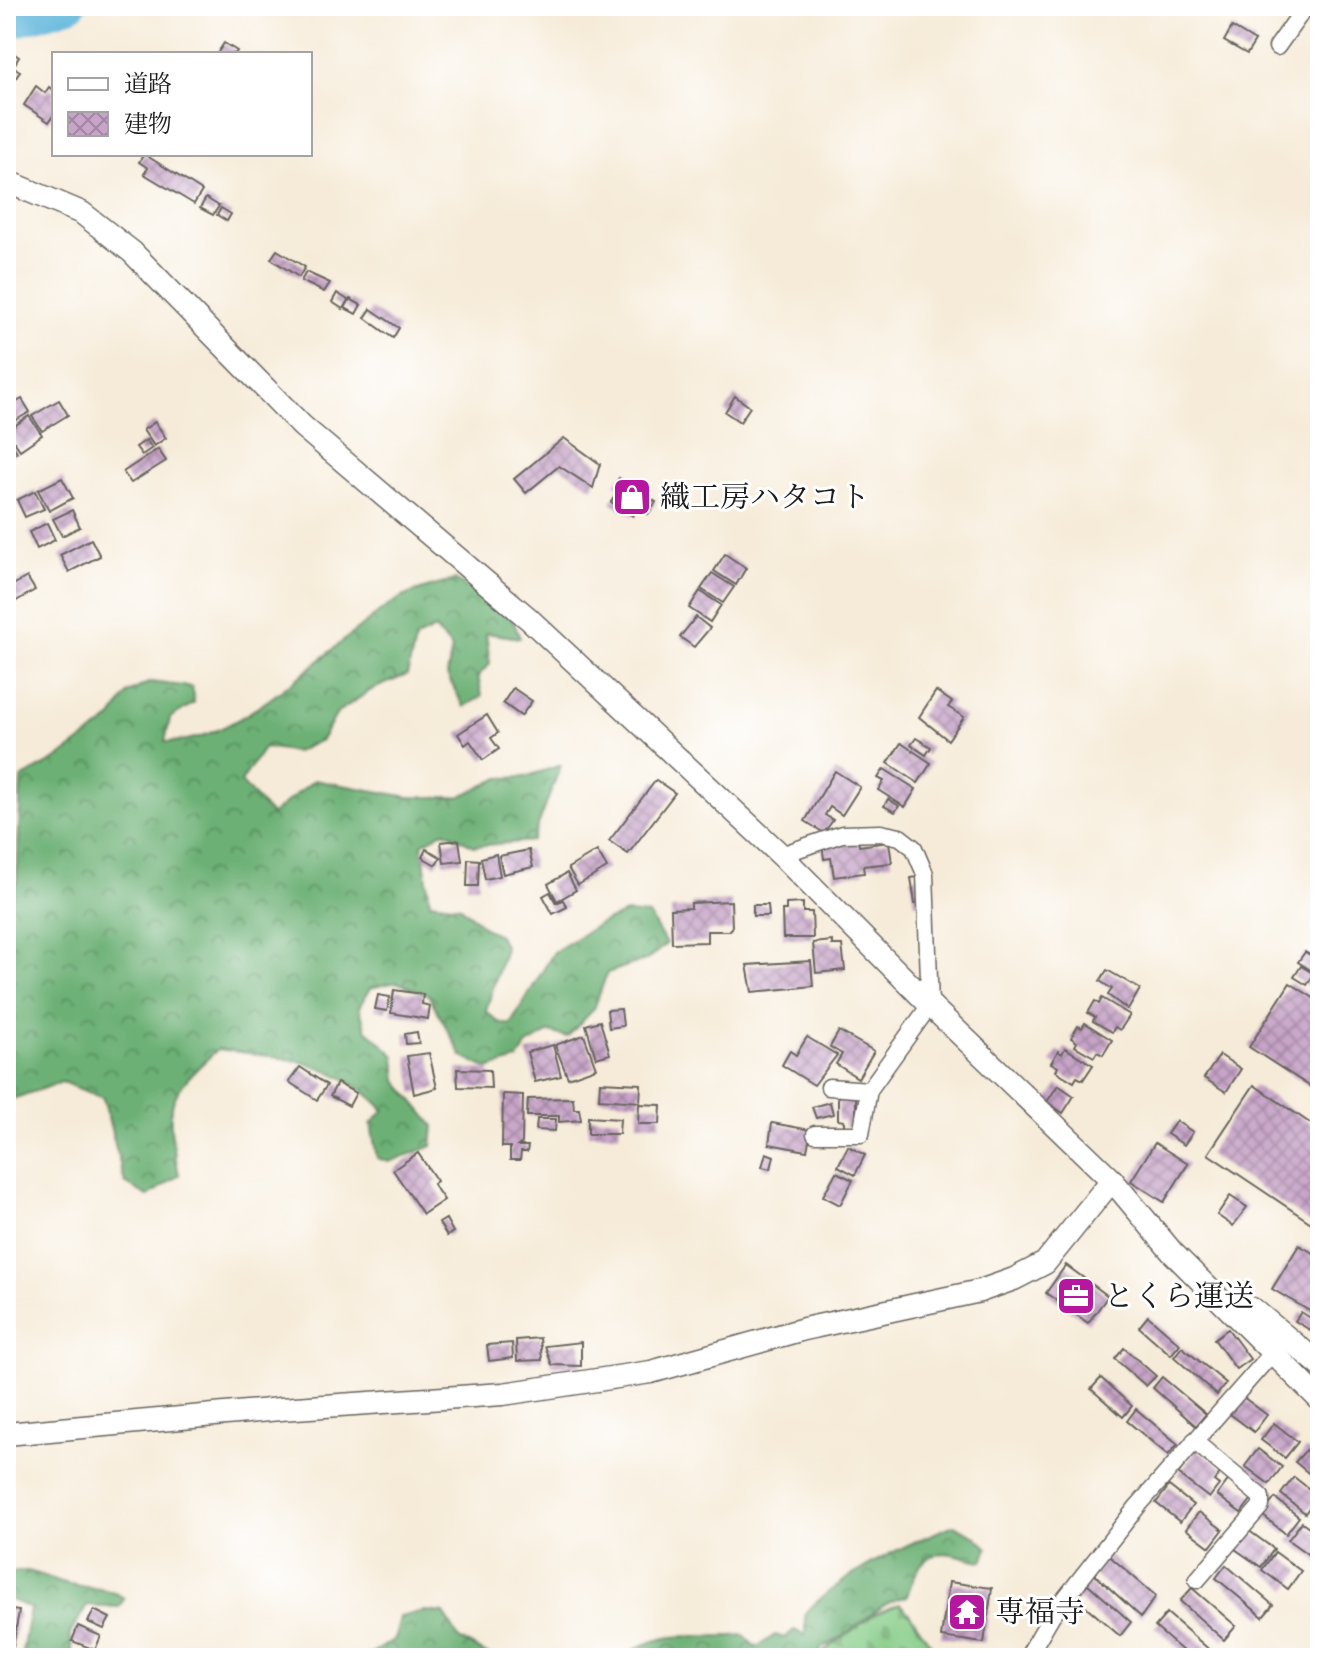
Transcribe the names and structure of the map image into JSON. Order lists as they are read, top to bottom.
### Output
{
  "places": {
    "shop": ["織工房ハタコト"],
    "office": ["とくら運送"],
    "temple": ["専福寺"]
  },
  "legend": ["道路", "建物"]
}
